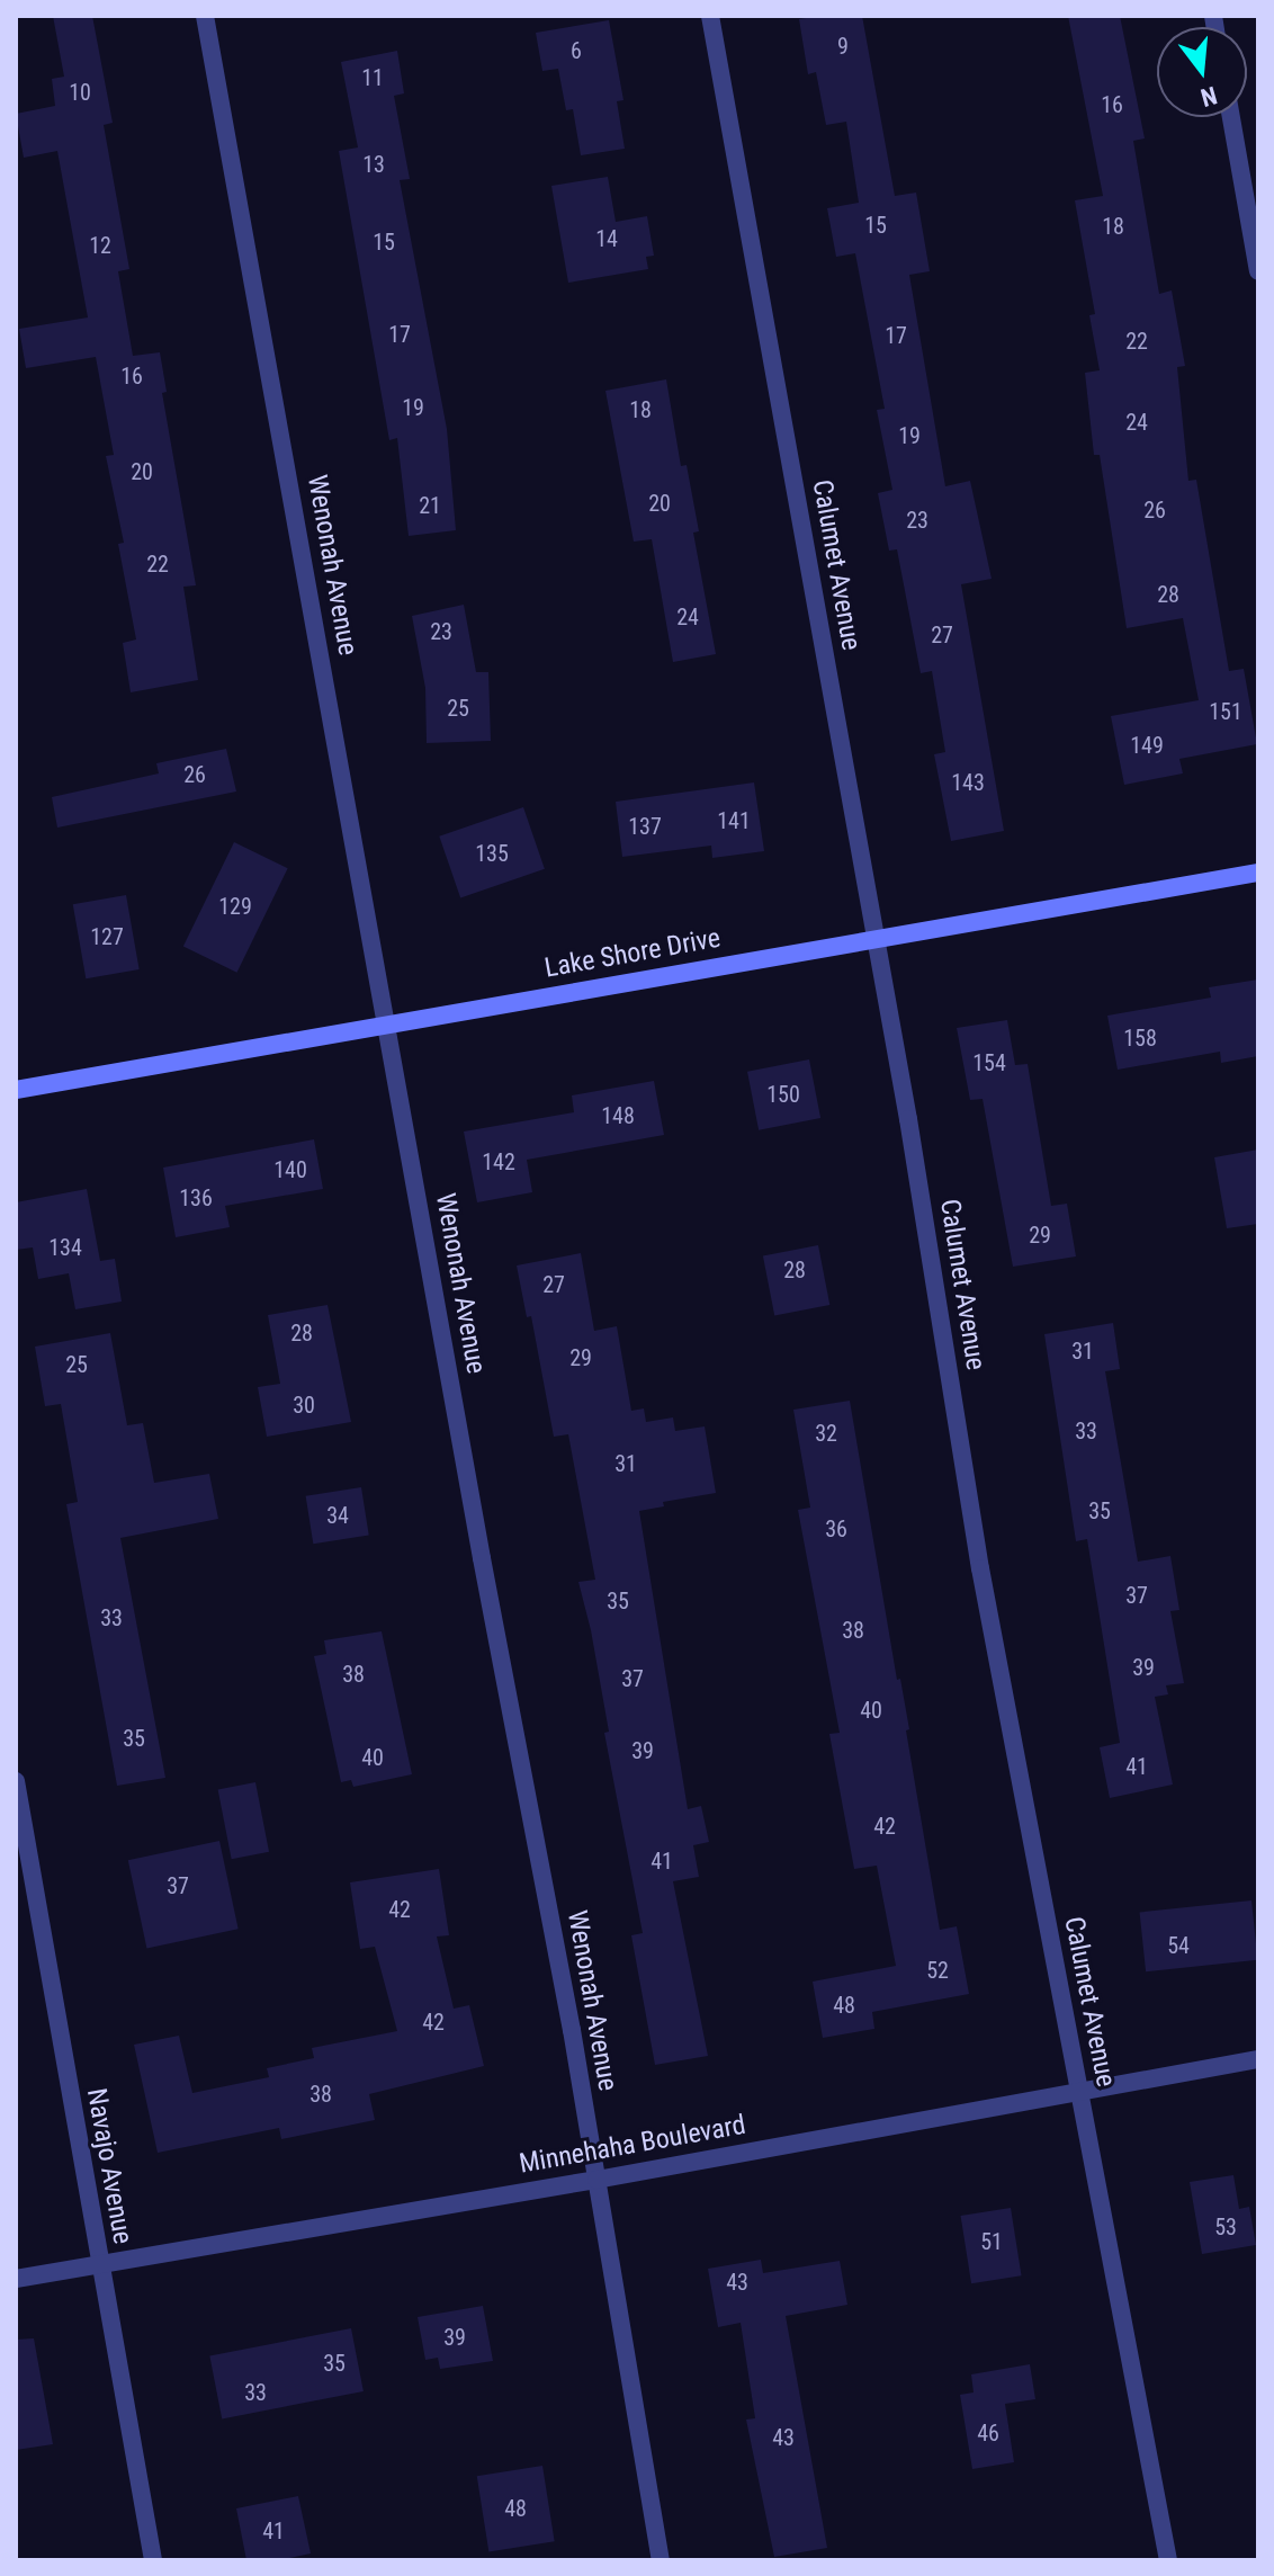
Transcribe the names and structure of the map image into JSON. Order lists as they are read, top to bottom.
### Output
{
  "streets": {
    "street": [
      "Wenonah Avenue",
      "Calumet Avenue",
      "Lake Shore Drive",
      "Minnehaha Boulevard",
      "Navajo Avenue"
    ]
  },
  "crossings": [
    ["Wenonah Avenue", "Lake Shore Drive"],
    ["Wenonah Avenue", "Minnehaha Boulevard"],
    ["Calumet Avenue", "Lake Shore Drive"],
    ["Calumet Avenue", "Minnehaha Boulevard"],
    ["Minnehaha Boulevard", "Navajo Avenue"]
  ],
  "house_numbers": [
    "9",
    "6",
    "11",
    "10",
    "16",
    "13",
    "15",
    "18",
    "14",
    "15",
    "12",
    "17",
    "17",
    "22",
    "16",
    "19",
    "18",
    "24",
    "19",
    "20",
    "20",
    "21",
    "26",
    "23",
    "22",
    "28",
    "24",
    "23",
    "27",
    "25",
    "151",
    "149",
    "26",
    "143",
    "141",
    "137",
    "135",
    "129",
    "127",
    "158",
    "154",
    "150",
    "148",
    "142",
    "140",
    "136",
    "29",
    "134",
    "28",
    "27",
    "28",
    "31",
    "29",
    "25",
    "30",
    "33",
    "32",
    "31",
    "35",
    "34",
    "36",
    "37",
    "35",
    "33",
    "38",
    "39",
    "38",
    "37",
    "40",
    "35",
    "39",
    "40",
    "41",
    "42",
    "41",
    "37",
    "42",
    "54",
    "52",
    "48",
    "42",
    "38",
    "53",
    "51",
    "43",
    "39",
    "35",
    "33",
    "46",
    "43",
    "48",
    "41"
  ],
  "north": "bottom"
}
